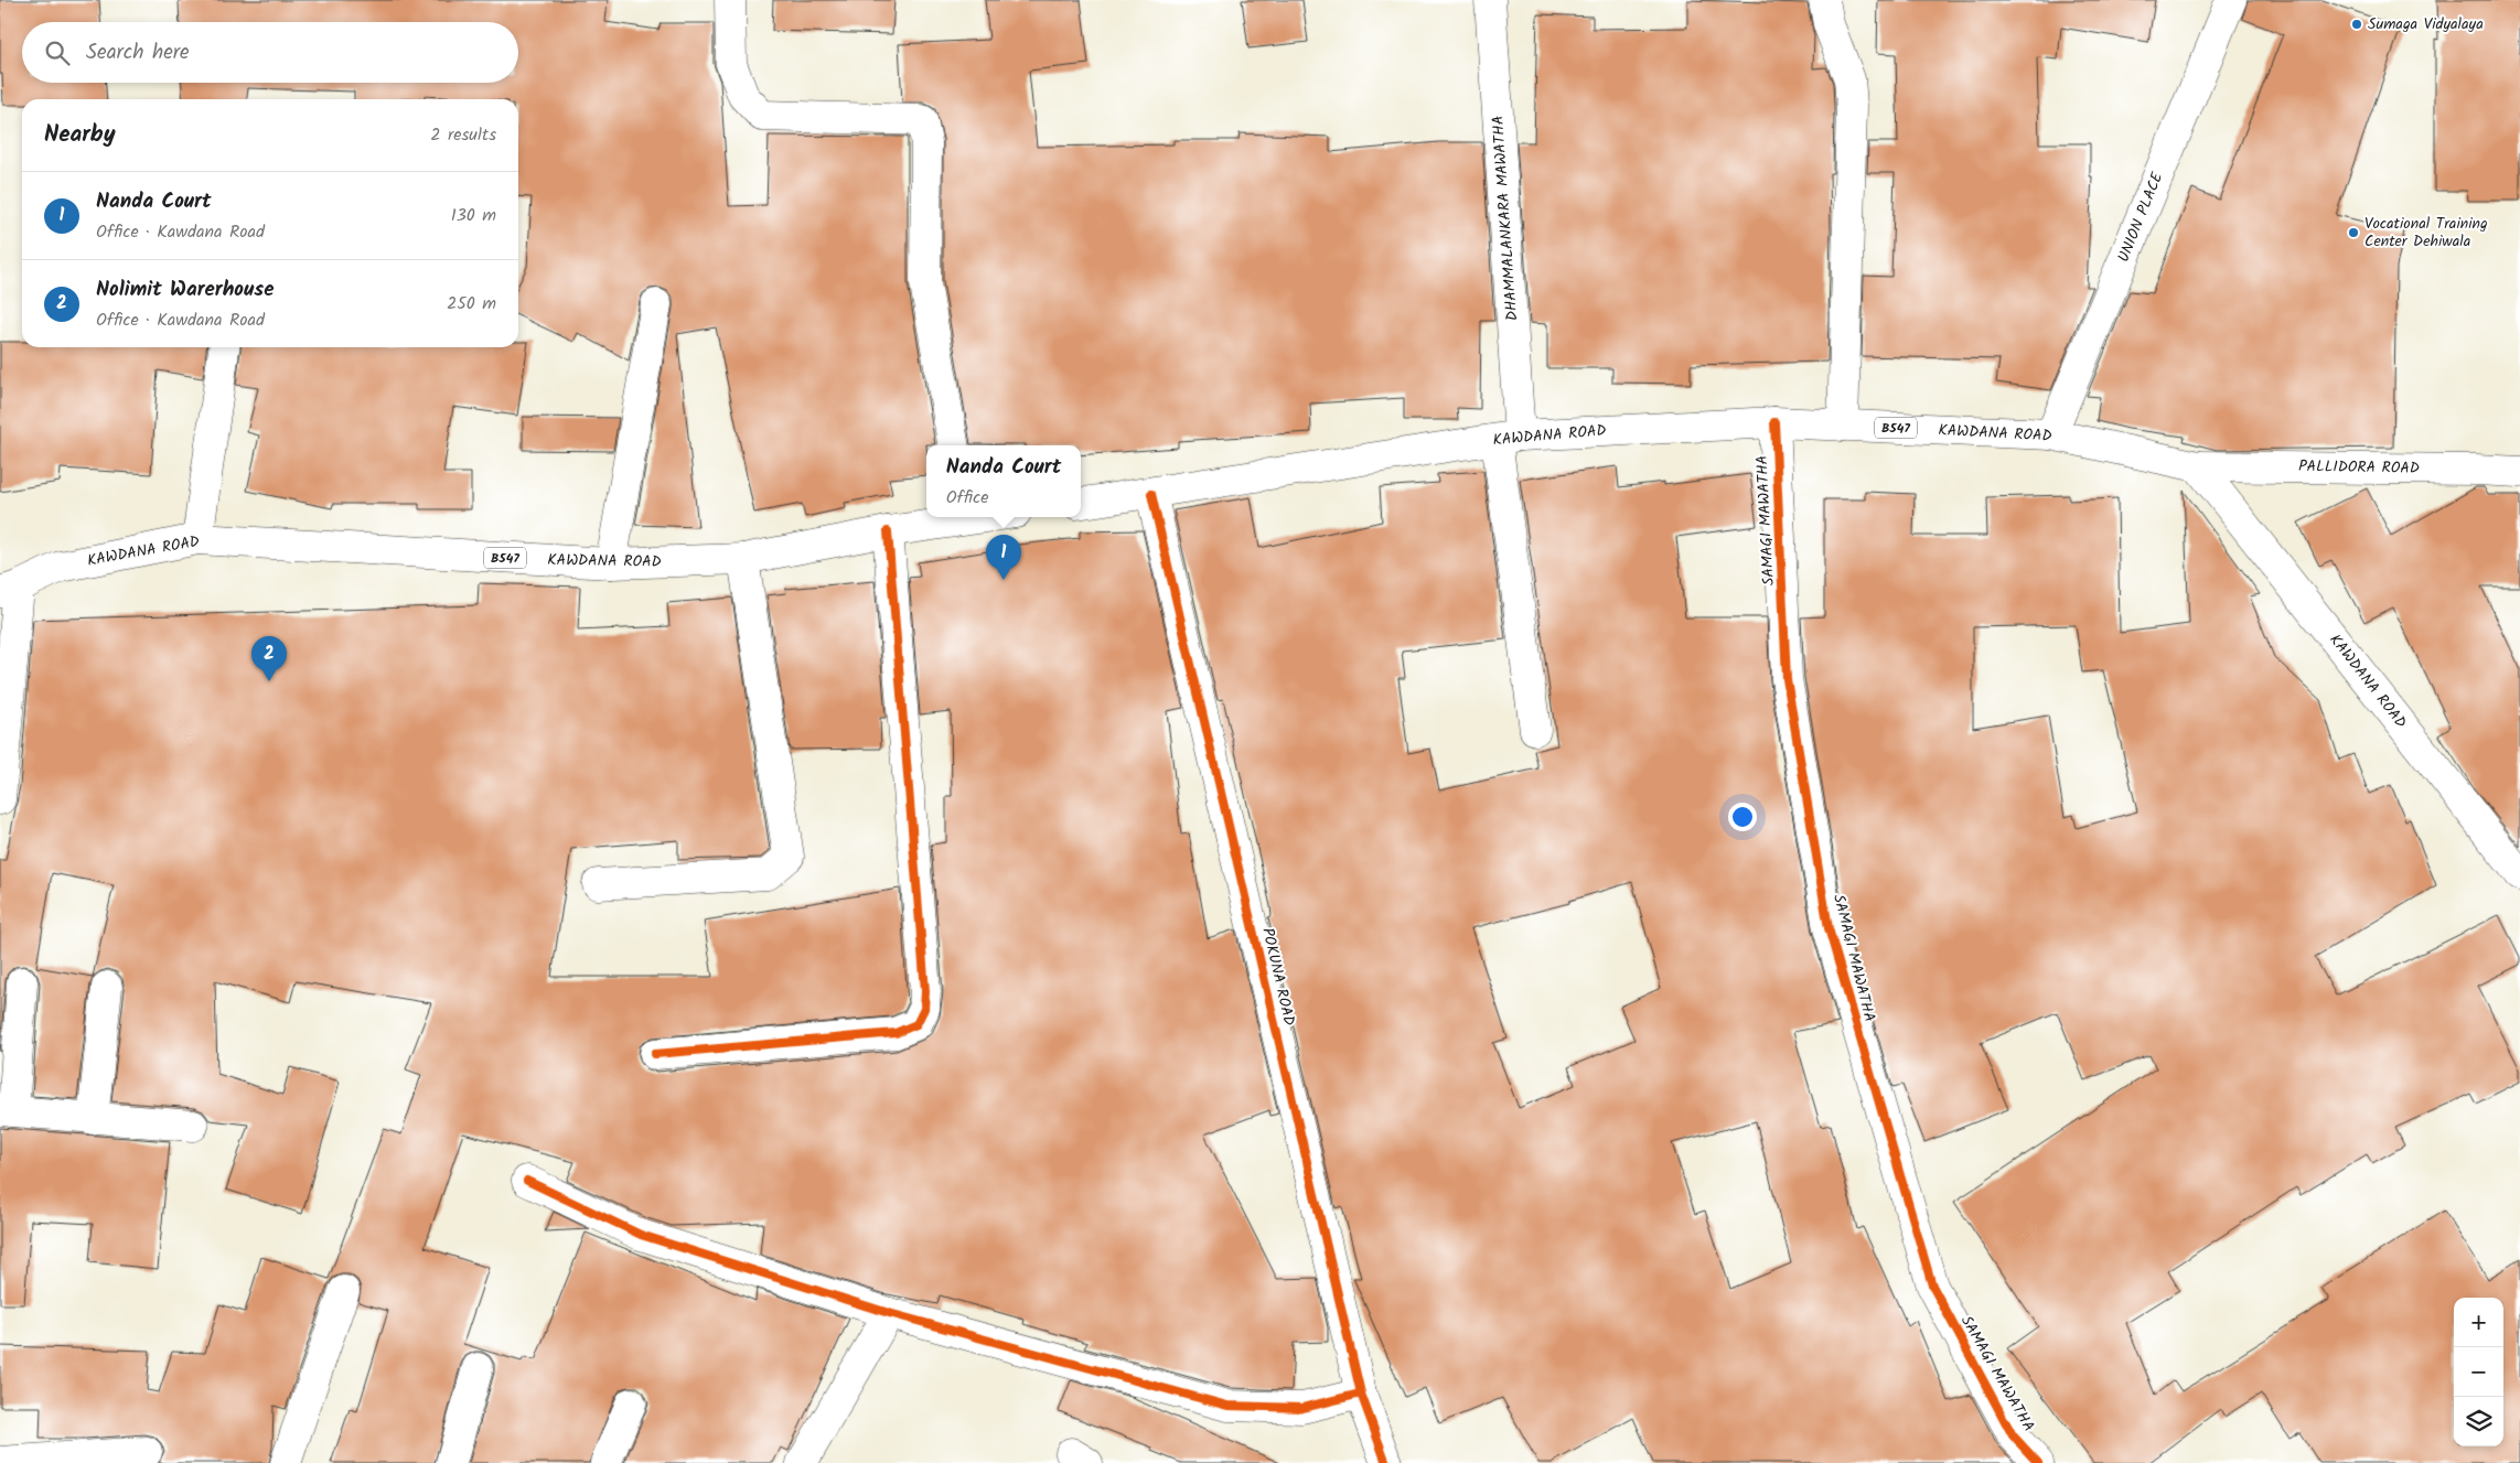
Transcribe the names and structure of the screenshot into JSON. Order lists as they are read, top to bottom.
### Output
{
  "streets": {
    "street": [
      "UNION PLACE",
      "DHAMMALANKARA MAWATHA",
      "B547",
      "KAWDANA ROAD",
      "PALLIDORA ROAD",
      "SAMAGI MAWATHA",
      "POKUNA ROAD"
    ]
  },
  "crossings": [
    ["UNION PLACE", "KAWDANA ROAD"],
    ["DHAMMALANKARA MAWATHA", "KAWDANA ROAD"],
    ["KAWDANA ROAD", "PALLIDORA ROAD"],
    ["KAWDANA ROAD", "SAMAGI MAWATHA"],
    ["KAWDANA ROAD", "POKUNA ROAD"]
  ],
  "places": ["Sumaga Vidyalaya", "Vocational Training Center Dehiwala"],
  "page": {
    "search": "Search here",
    "heading": ["Nearby", "2 results"],
    "list": [
      {
        "mark": "1",
        "name": "Nanda Court",
        "note": "Office · Kawdana Road",
        "value": "130 m"
      },
      {
        "mark": "2",
        "name": "Nolimit Warerhouse",
        "note": "Office · Kawdana Road",
        "value": "250 m"
      }
    ],
    "popup": ["Nanda Court", "Office"],
    "pins": ["1", "2"],
    "map_buttons": ["+", "−"]
  }
}
